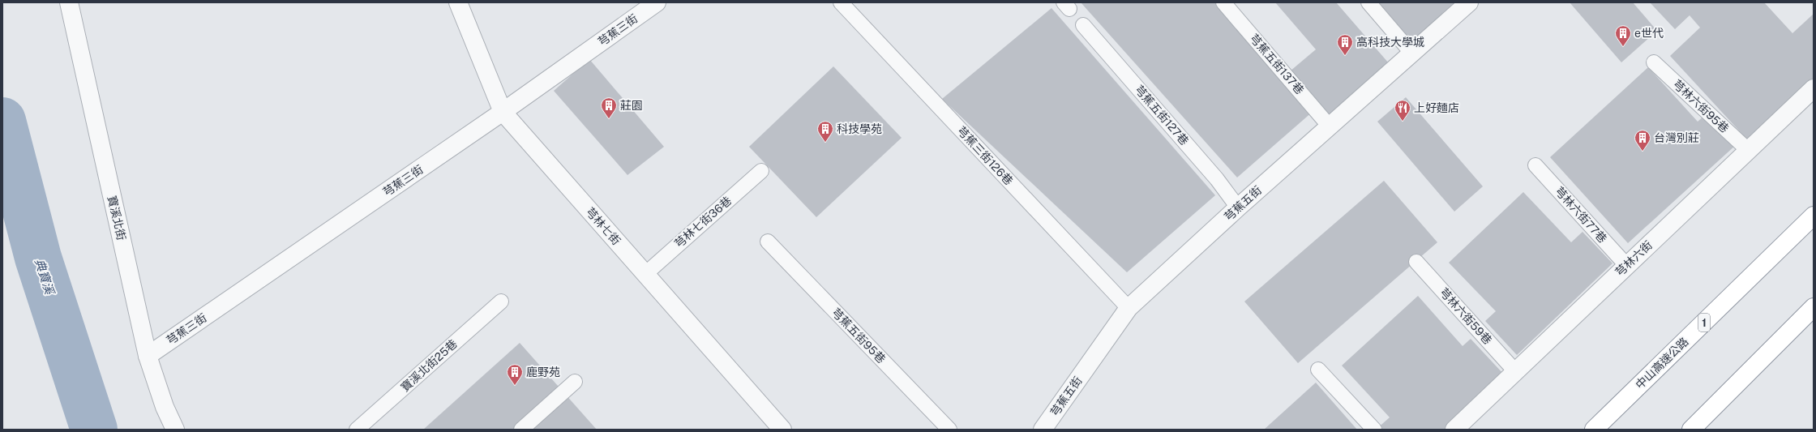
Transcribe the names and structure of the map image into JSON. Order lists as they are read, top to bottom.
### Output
{
  "streets": {
    "highway": ["1", "中山高速公路"],
    "street": [
      "芎蕉三街",
      "芎蕉五街",
      "寶溪北街",
      "芎林七街",
      "芎林六街"
    ],
    "lane": [
      "芎蕉五街137巷",
      "芎林六街95巷",
      "芎蕉五街127巷",
      "芎蕉三街126巷",
      "芎林六街77巷",
      "芎林七街36巷",
      "芎林六街59巷",
      "芎蕉五街95巷",
      "寶溪北街25巷"
    ]
  },
  "crossings": [
    ["芎蕉三街", "寶溪北街"],
    ["芎蕉三街", "芎林七街"],
    ["芎蕉五街137巷", "芎蕉五街"],
    ["芎林六街95巷", "芎林六街"],
    ["芎蕉五街127巷", "芎蕉五街"],
    ["芎蕉三街126巷", "芎蕉五街"],
    ["芎林六街77巷", "芎林六街"],
    ["芎林七街36巷", "芎林七街"],
    ["芎林六街", "芎林六街59巷"]
  ],
  "water": ["典寶溪"],
  "places": {
    "building": [
      "e世代",
      "高科技大學城",
      "莊園",
      "科技學苑",
      "台灣別莊",
      "鹿野苑"
    ],
    "restaurant": ["上好麵店"]
  }
}
